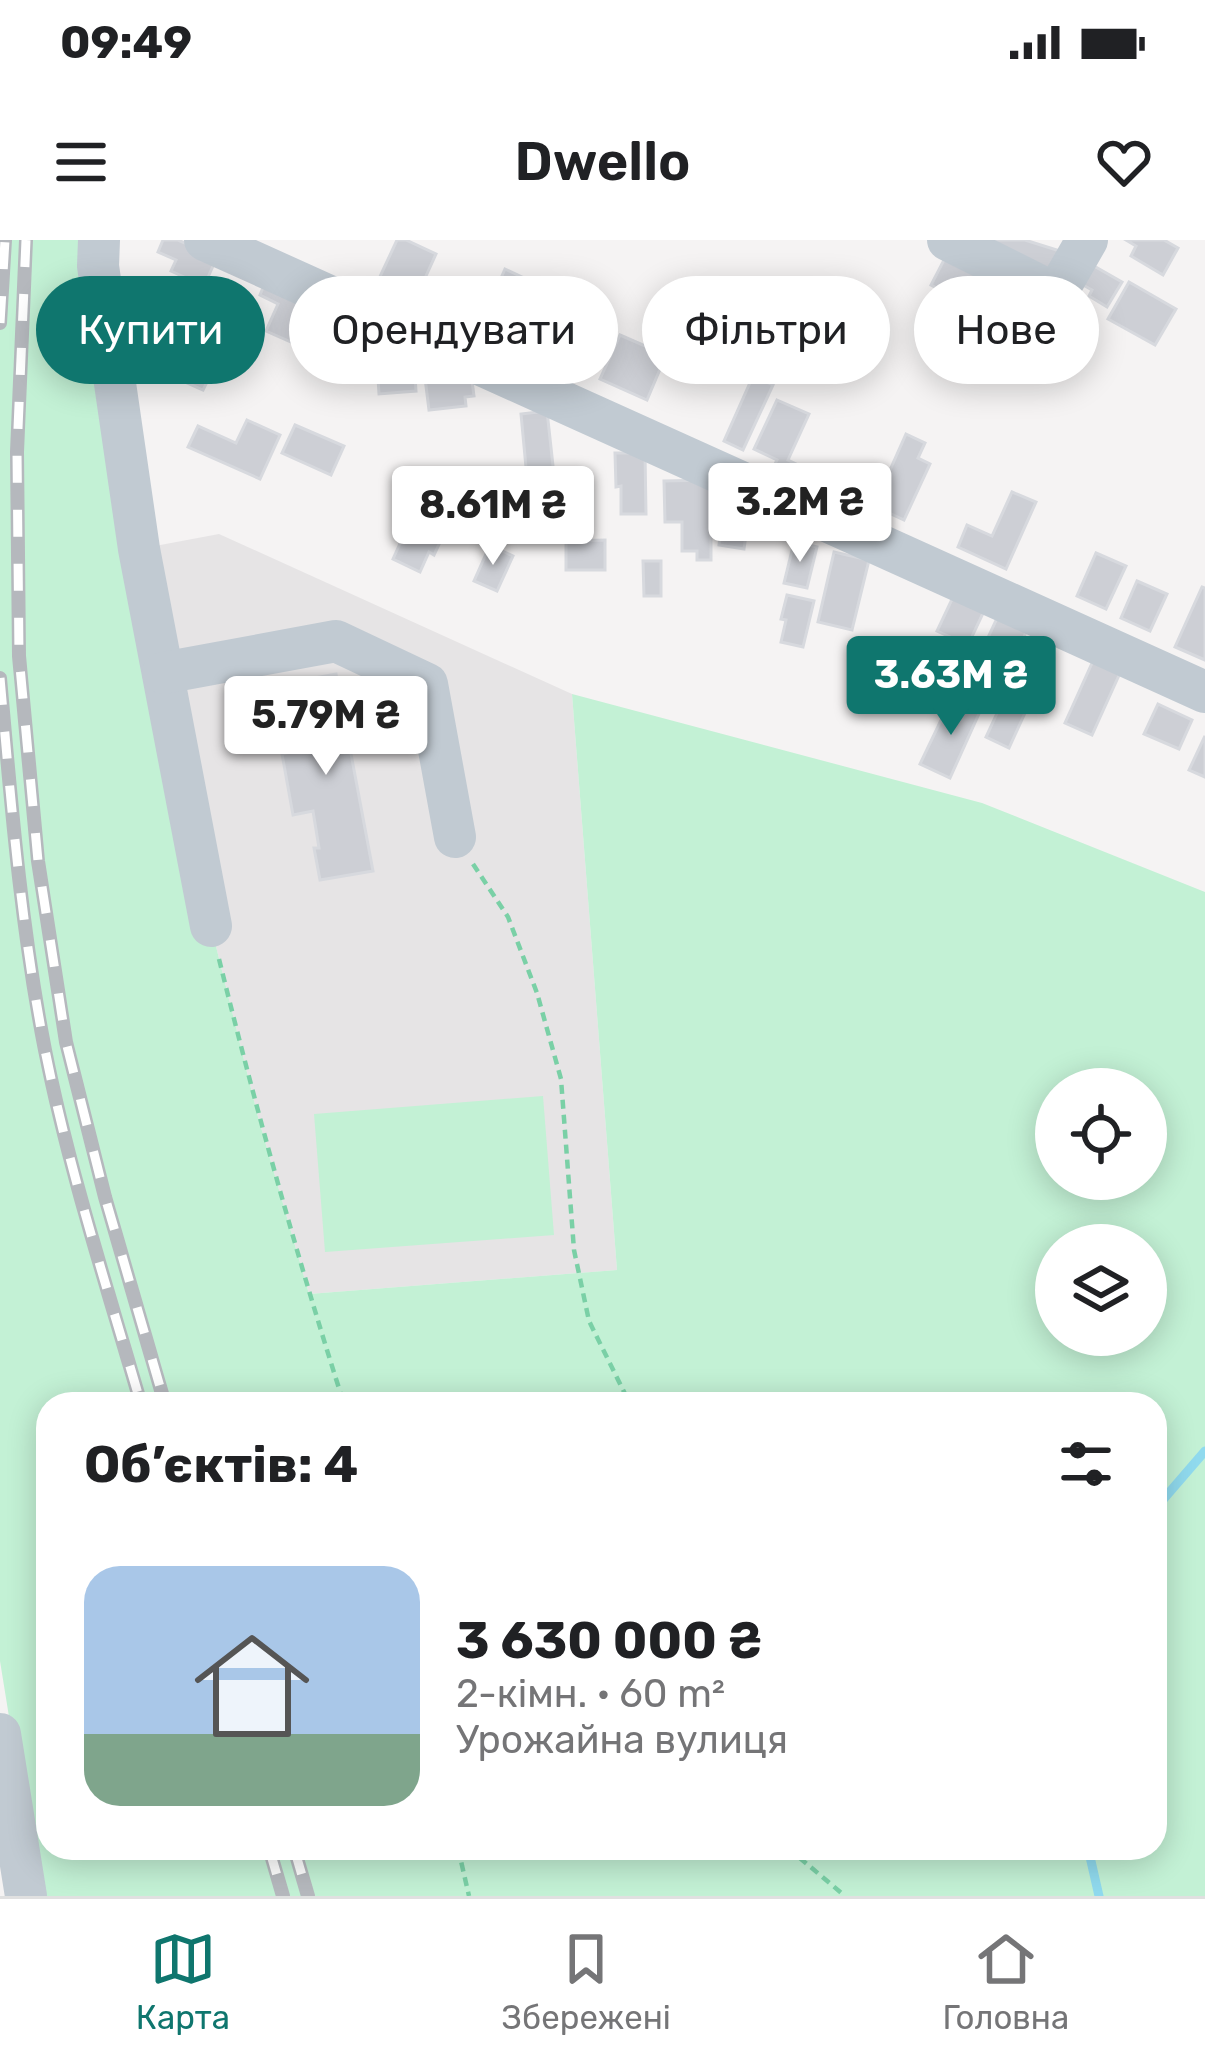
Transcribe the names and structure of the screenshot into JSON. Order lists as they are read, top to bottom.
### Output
{
  "page": {
    "status": "09:49",
    "header": "Dwello",
    "chip": [
      "Купити",
      "Орендувати",
      "Фільтри",
      "Нове"
    ],
    "price": [
      "3.2M ₴",
      "8.61M ₴",
      "3.63M ₴",
      "5.79M ₴"
    ],
    "heading": "Об’єктів: 4",
    "list": [
      {
        "name": "3 630 000 ₴",
        "note": "2-кімн. · 60 m² · Урожайна вулиця"
      }
    ],
    "tabs": ["Карта", "Збережені", "Головна"]
  }
}
